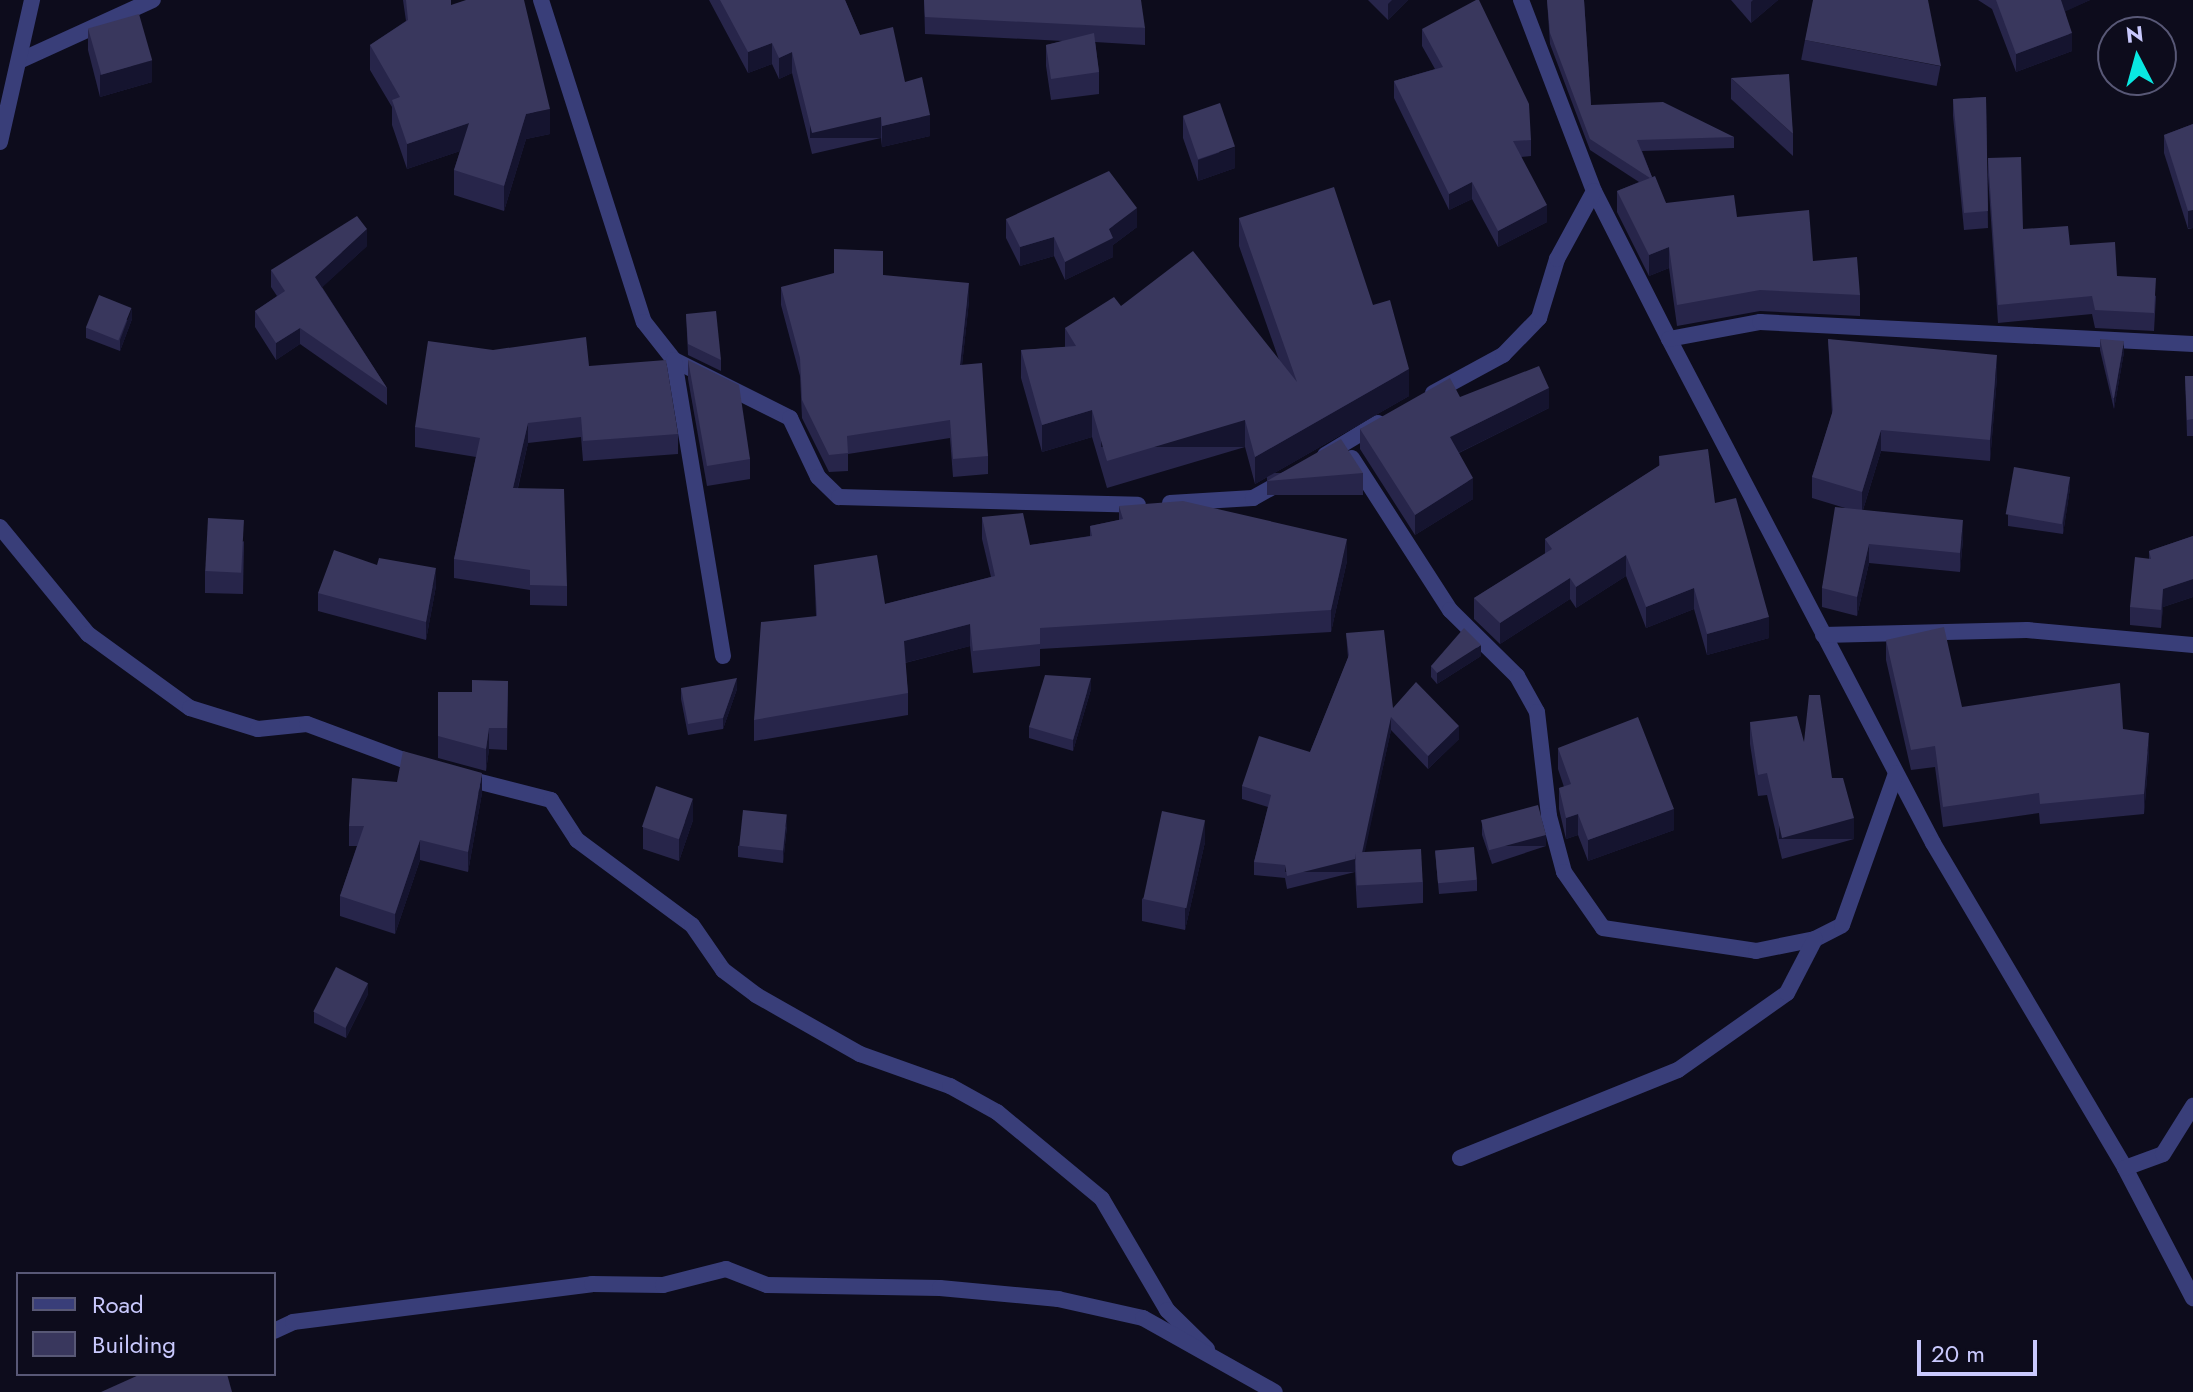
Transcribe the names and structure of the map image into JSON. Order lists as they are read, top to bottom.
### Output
{
  "legend": ["Road", "Building"],
  "scale_bar": "20 m",
  "north": "top"
}
